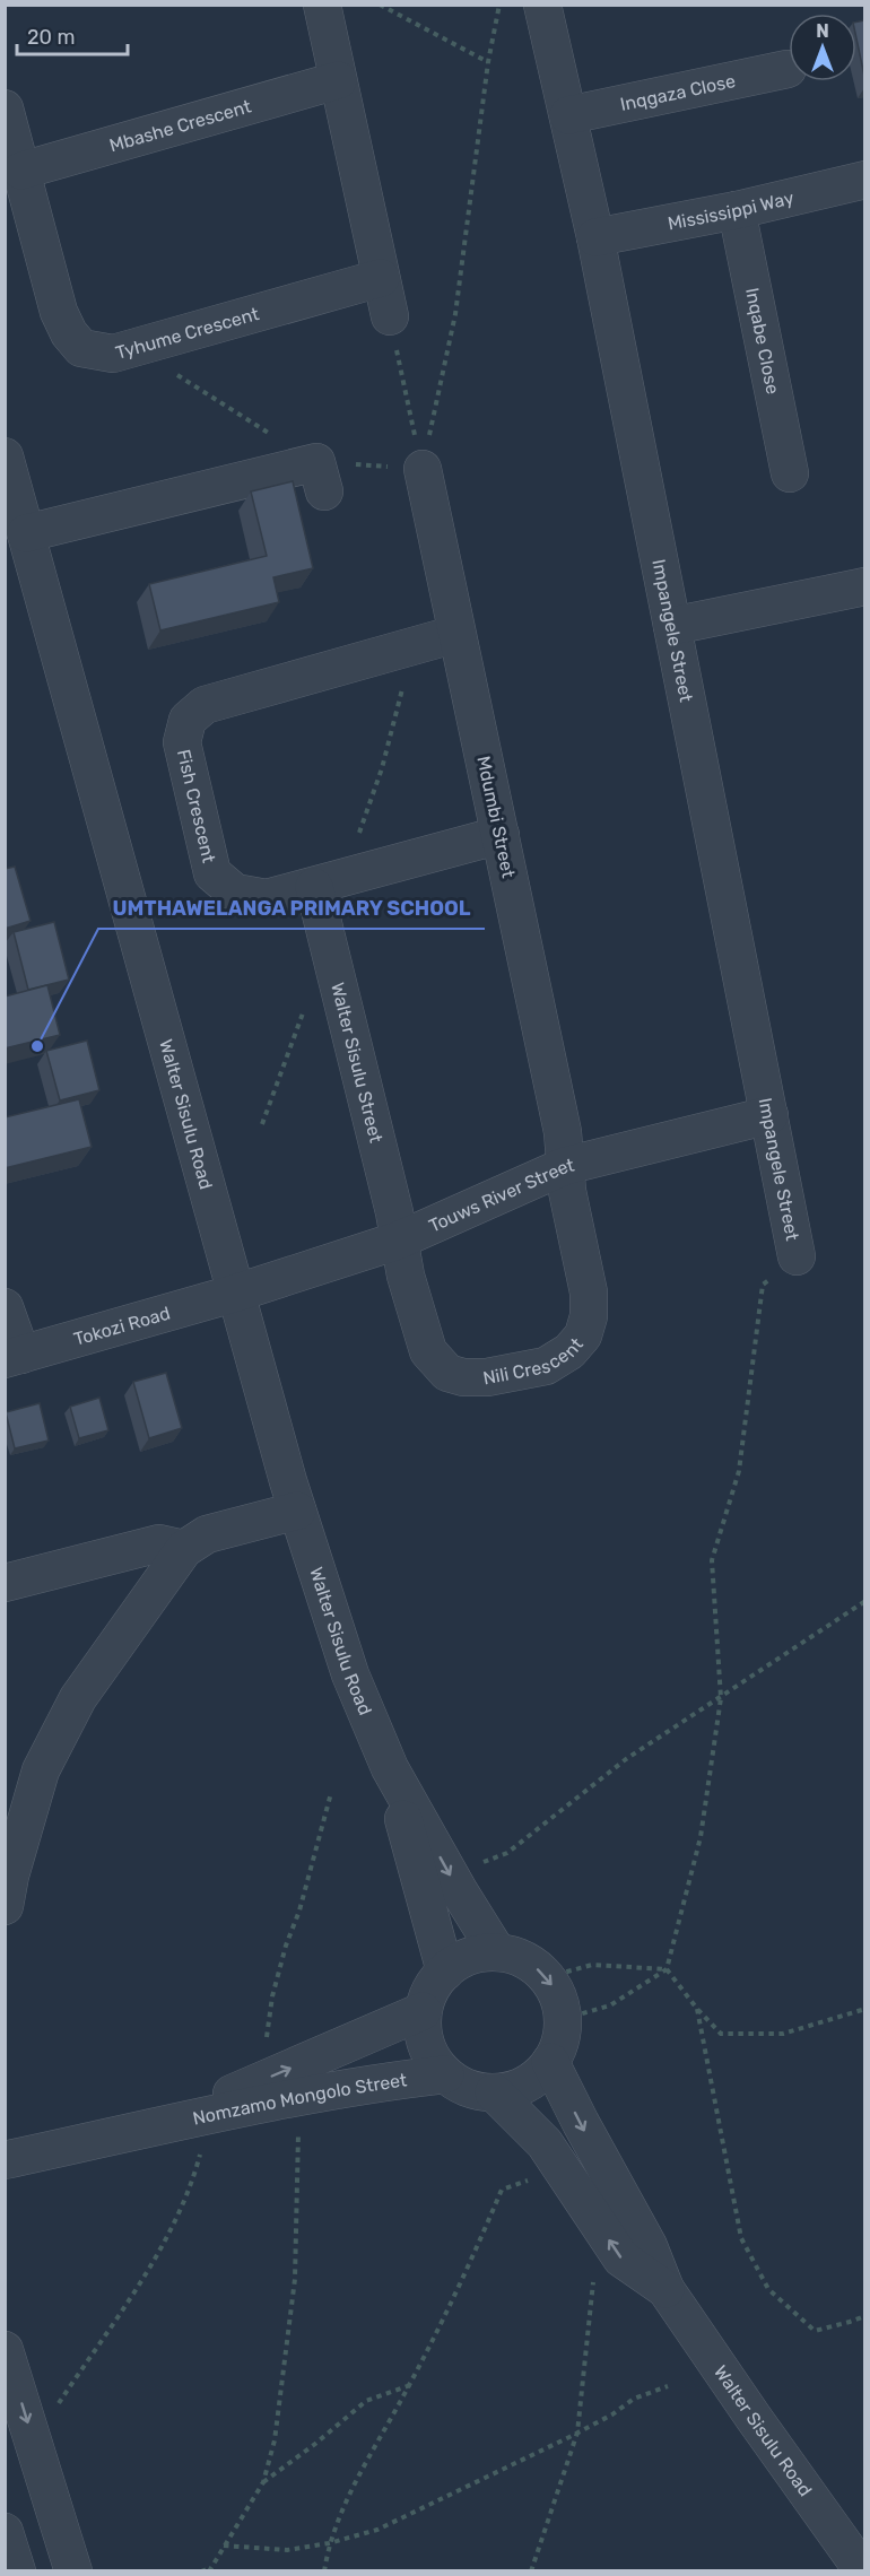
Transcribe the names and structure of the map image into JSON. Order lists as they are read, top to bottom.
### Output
{
  "streets": {
    "street": [
      "Inqgaza Close",
      "Mbashe Crescent",
      "Mississippi Way",
      "Tyhume Crescent",
      "Inqabe Close",
      "Impangele Street",
      "Fish Crescent",
      "Mdumbi Street",
      "Walter Sisulu Street",
      "Walter Sisulu Road",
      "Touws River Street",
      "Tokozi Road",
      "Nili Crescent",
      "Nomzamo Mongolo Street"
    ]
  },
  "crossings": [
    ["Inqgaza Close", "Impangele Street"],
    ["Mbashe Crescent", "Tyhume Crescent"],
    ["Mississippi Way", "Inqabe Close"],
    ["Mississippi Way", "Impangele Street"],
    ["Impangele Street", "Touws River Street"],
    ["Fish Crescent", "Mdumbi Street"],
    ["Fish Crescent", "Walter Sisulu Street"],
    ["Mdumbi Street", "Touws River Street"],
    ["Mdumbi Street", "Nili Crescent"],
    ["Walter Sisulu Street", "Touws River Street"],
    ["Walter Sisulu Street", "Nili Crescent"],
    ["Walter Sisulu Road", "Touws River Street"],
    ["Walter Sisulu Road", "Tokozi Road"],
    ["Walter Sisulu Road", "Nomzamo Mongolo Street"],
    ["Touws River Street", "Tokozi Road"],
    ["Touws River Street", "Nili Crescent"]
  ],
  "places": ["UMTHAWELANGA PRIMARY SCHOOL"],
  "scale_bar": "20 m",
  "north": "top"
}
